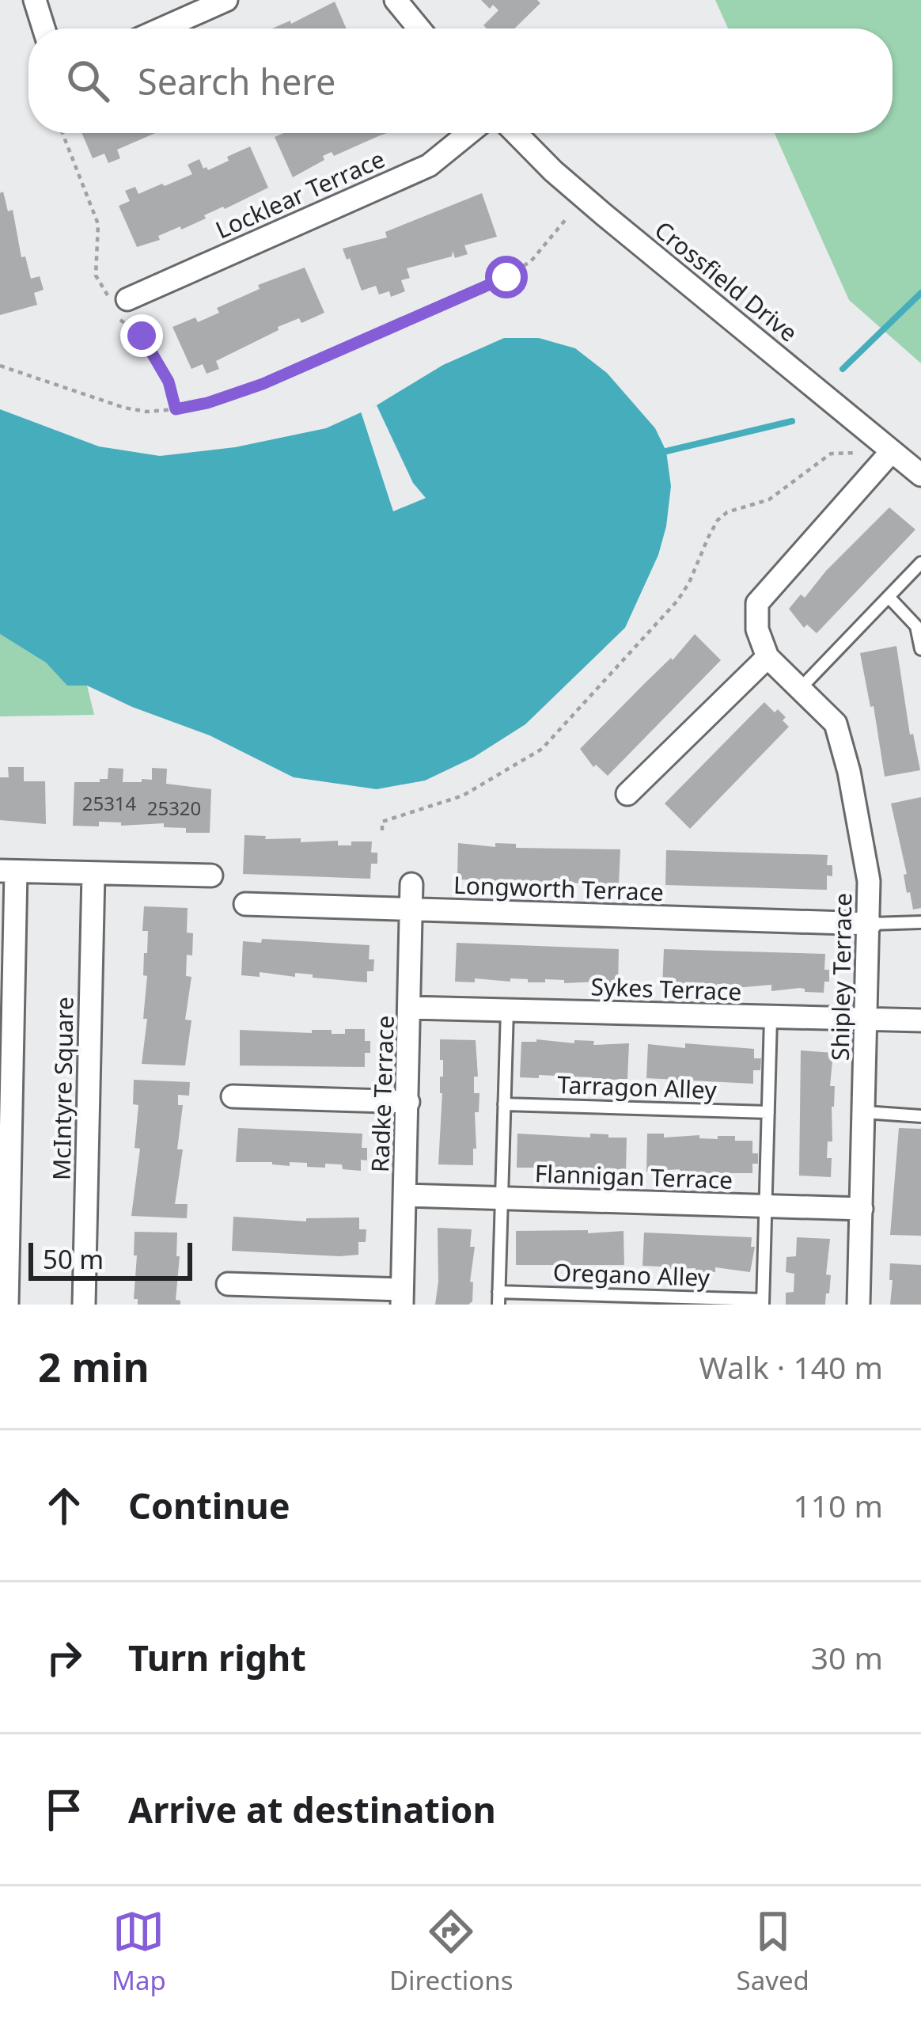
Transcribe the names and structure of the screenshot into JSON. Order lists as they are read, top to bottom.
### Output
{
  "streets": {
    "street": [
      "Locklear Terrace",
      "Crossfield Drive",
      "Longworth Terrace",
      "Shipley Terrace",
      "Sykes Terrace",
      "McIntyre Square",
      "Radke Terrace",
      "Flannigan Terrace"
    ],
    "lane": ["Tarragon Alley", "Oregano Alley"]
  },
  "crossings": [
    ["Longworth Terrace", "Shipley Terrace"],
    ["Longworth Terrace", "Radke Terrace"],
    ["Shipley Terrace", "Sykes Terrace"],
    ["Shipley Terrace", "Flannigan Terrace"],
    ["Sykes Terrace", "Radke Terrace"],
    ["Radke Terrace", "Flannigan Terrace"],
    ["Flannigan Terrace", "Oregano Alley"]
  ],
  "house_numbers": ["25314", "25320"],
  "scale_bar": "50 m",
  "page": {
    "search": "Search here",
    "scale": "50 m",
    "heading": ["2 min", "Walk · 140 m"],
    "list": [
      ["Continue", "110 m"],
      ["Turn right", "30 m"],
      "Arrive at destination"
    ],
    "nav": ["Map", "Directions", "Saved"]
  }
}
